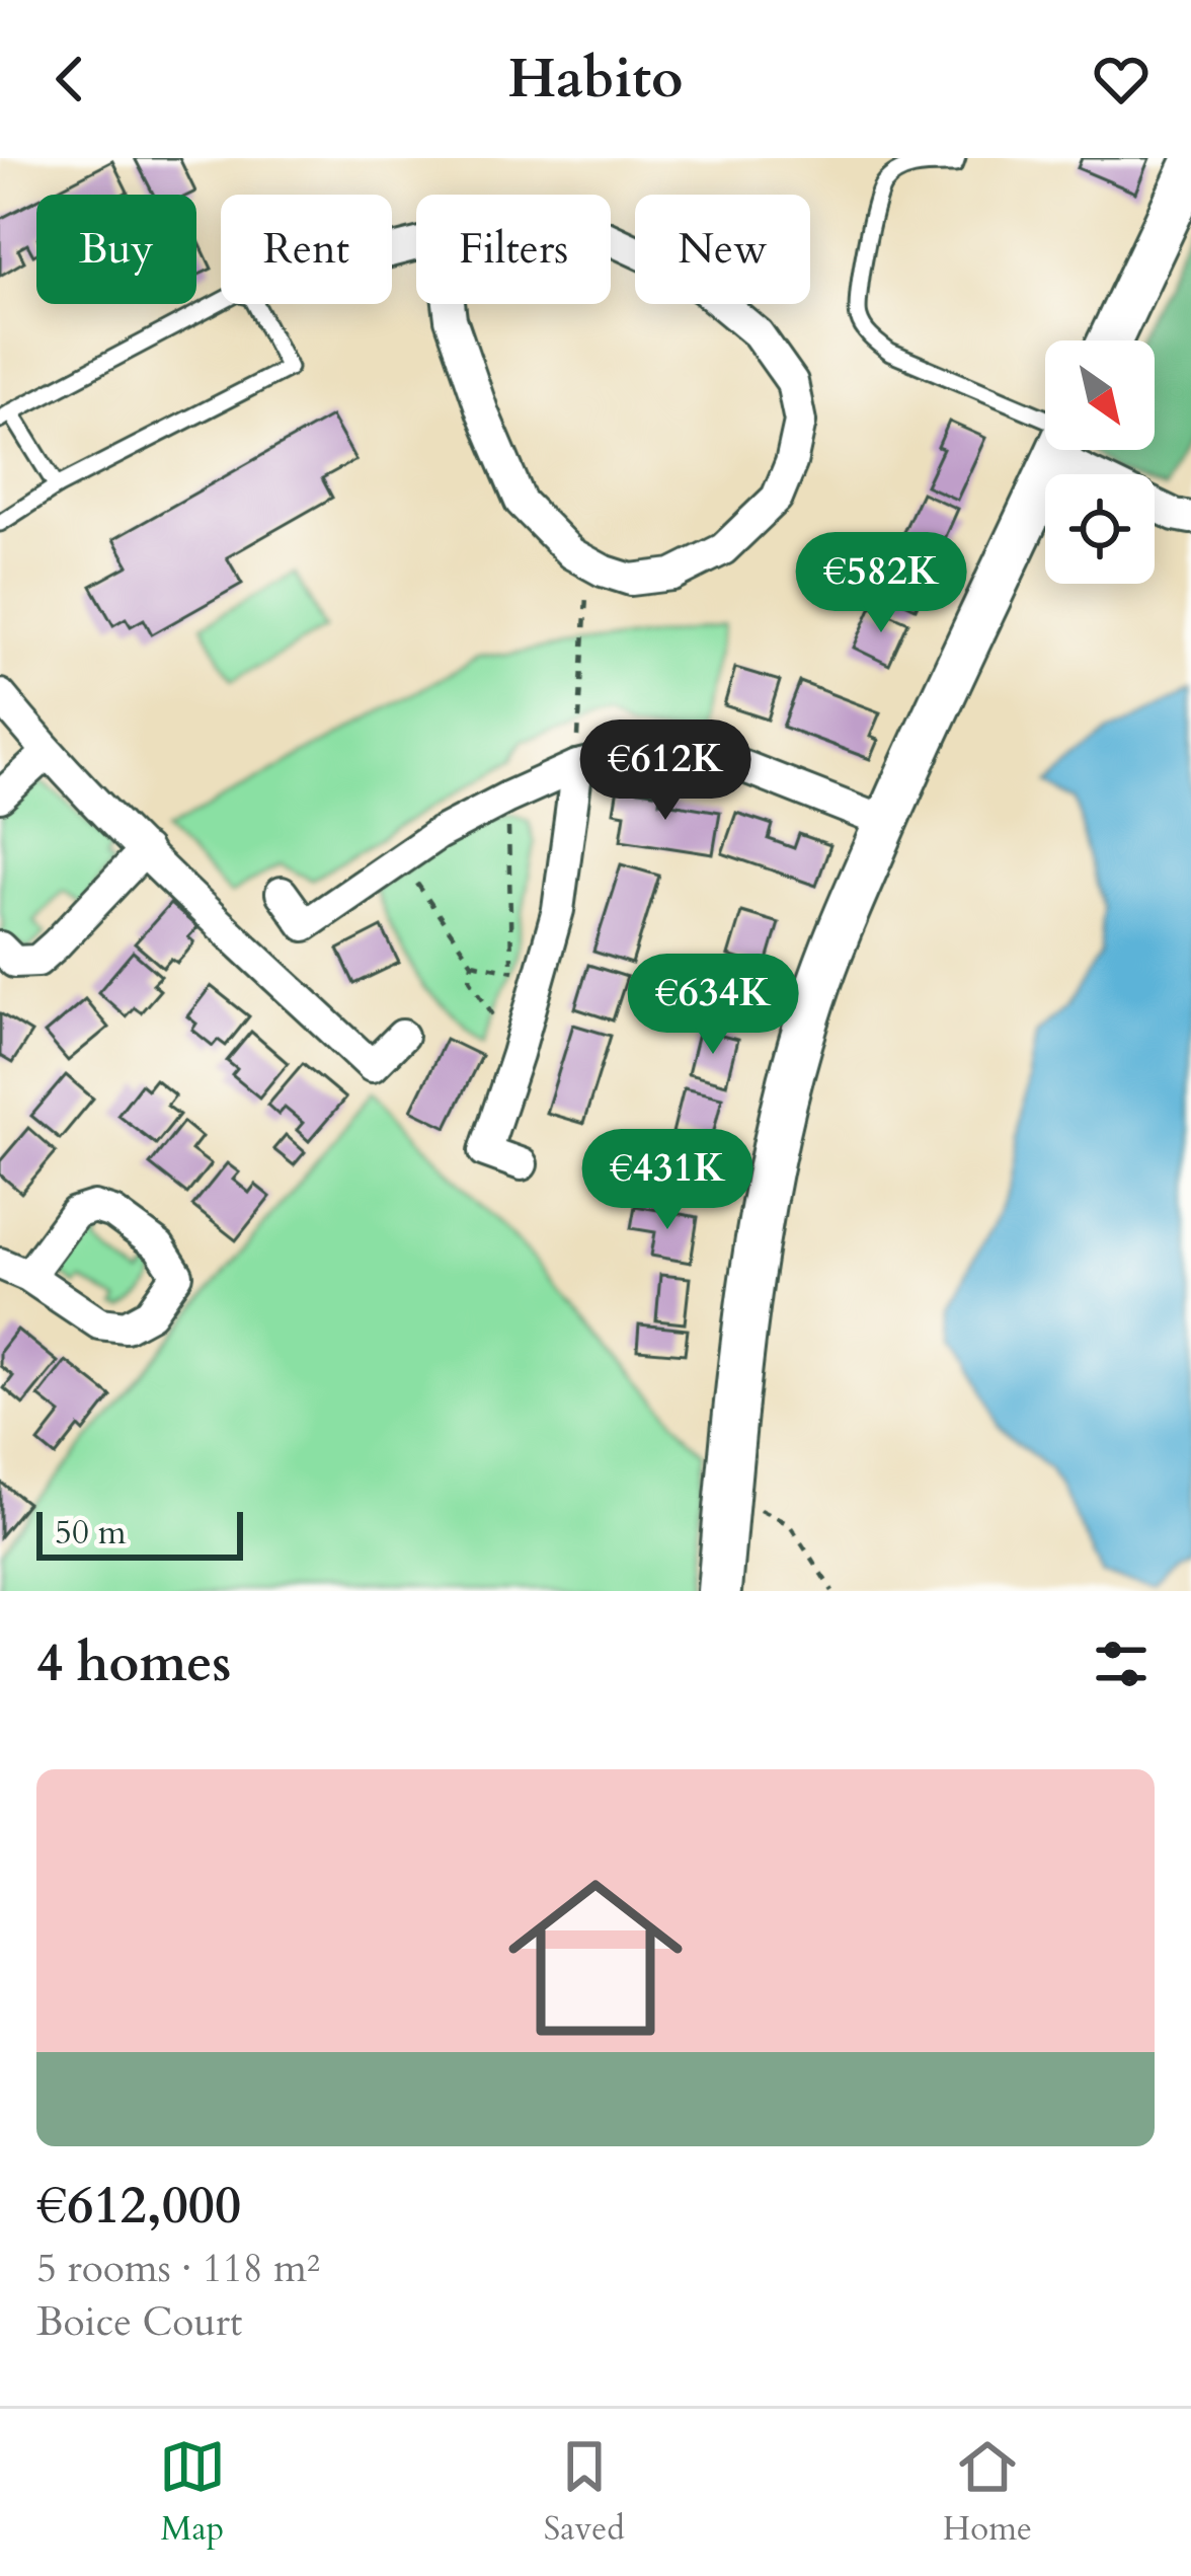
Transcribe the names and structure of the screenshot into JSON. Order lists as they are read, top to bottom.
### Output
{
  "scale_bar": "50 m",
  "north": "bottom right",
  "page": {
    "header": "Habito",
    "chip": [
      "Buy",
      "Rent",
      "Filters",
      "New"
    ],
    "price": [
      "€582K",
      "€612K",
      "€634K",
      "€431K"
    ],
    "scale": "50 m",
    "heading": "4 homes",
    "list": [
      {
        "name": "€612,000",
        "note": "5 rooms · 118 m² · Boice Court"
      }
    ],
    "tabs": ["Map", "Saved", "Home"]
  }
}
